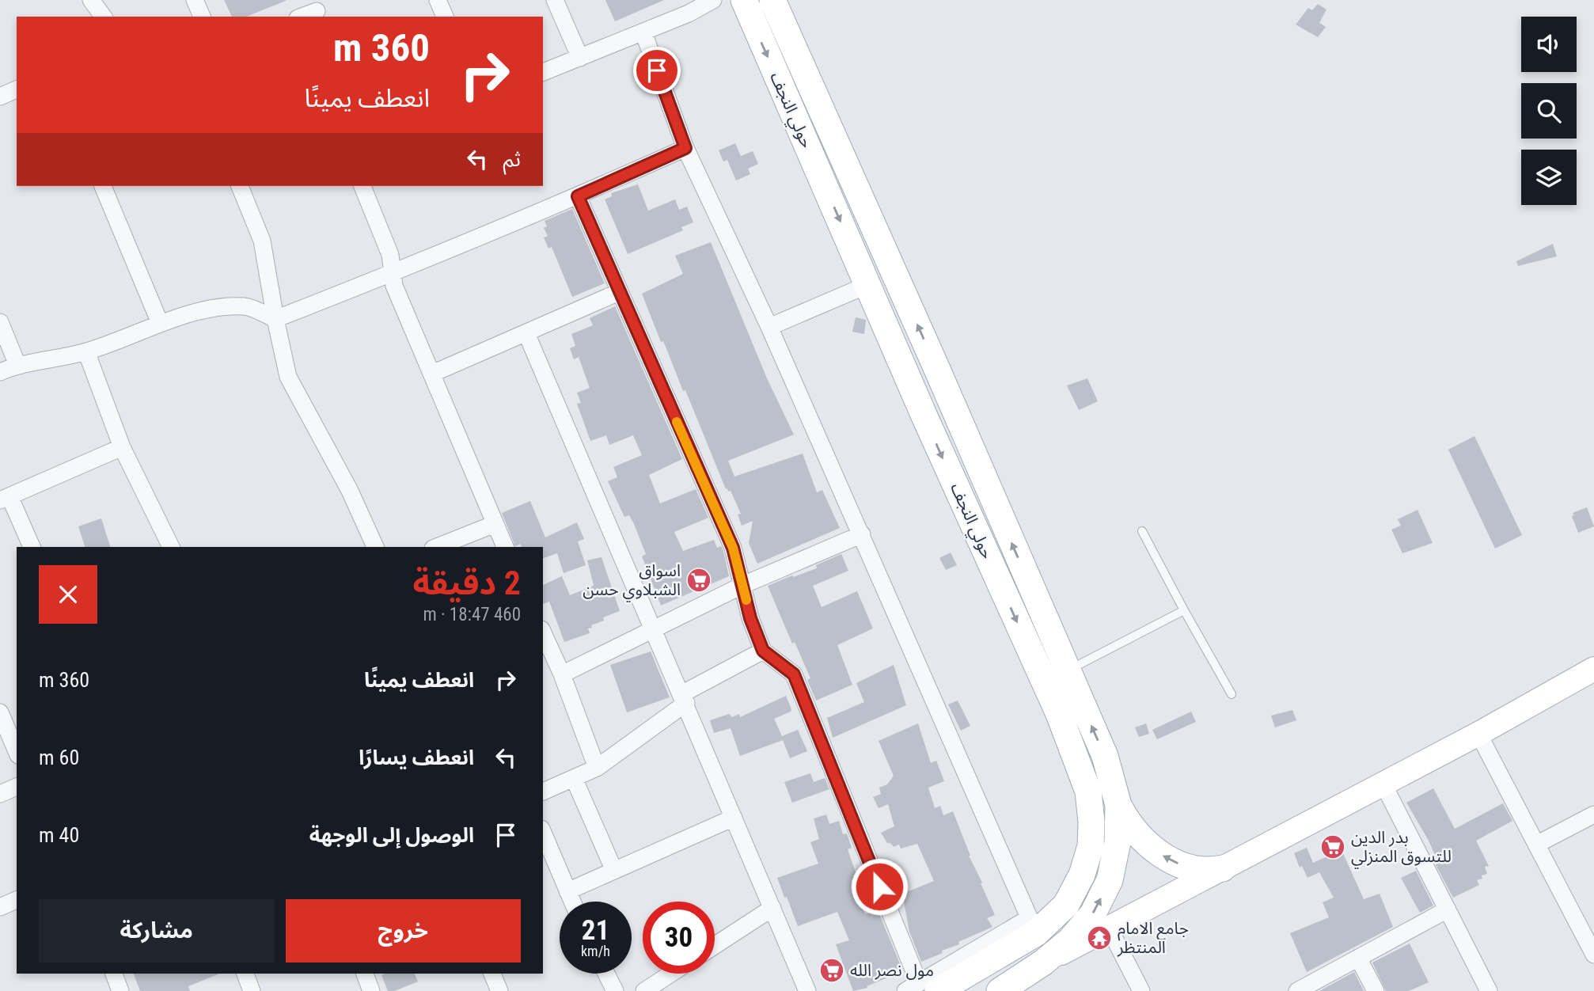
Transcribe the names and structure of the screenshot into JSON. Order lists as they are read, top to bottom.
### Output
{
  "streets": {
    "main road": ["حولي النجف"]
  },
  "places": {
    "supermarket": ["اسواق الشبلاوي حسن", "بدر الدين للتسوق المنزلي", "مول نصر الله"],
    "temple": ["جامع الامام المنتظر"]
  },
  "page": {
    "turn": ["360 m", "انعطف يمينًا"],
    "then": "ثم",
    "heading": ["2 دقيقة", "460 m · 18:47"],
    "list": [
      {
        "name": "انعطف يمينًا",
        "value": "360 m"
      },
      {
        "name": "انعطف يسارًا",
        "value": "60 m"
      },
      {
        "name": "الوصول إلى الوجهة",
        "value": "40 m"
      }
    ],
    "buttons": ["خروج", "مشاركة"],
    "speed": "21 km/h",
    "limit": "30"
  }
}
